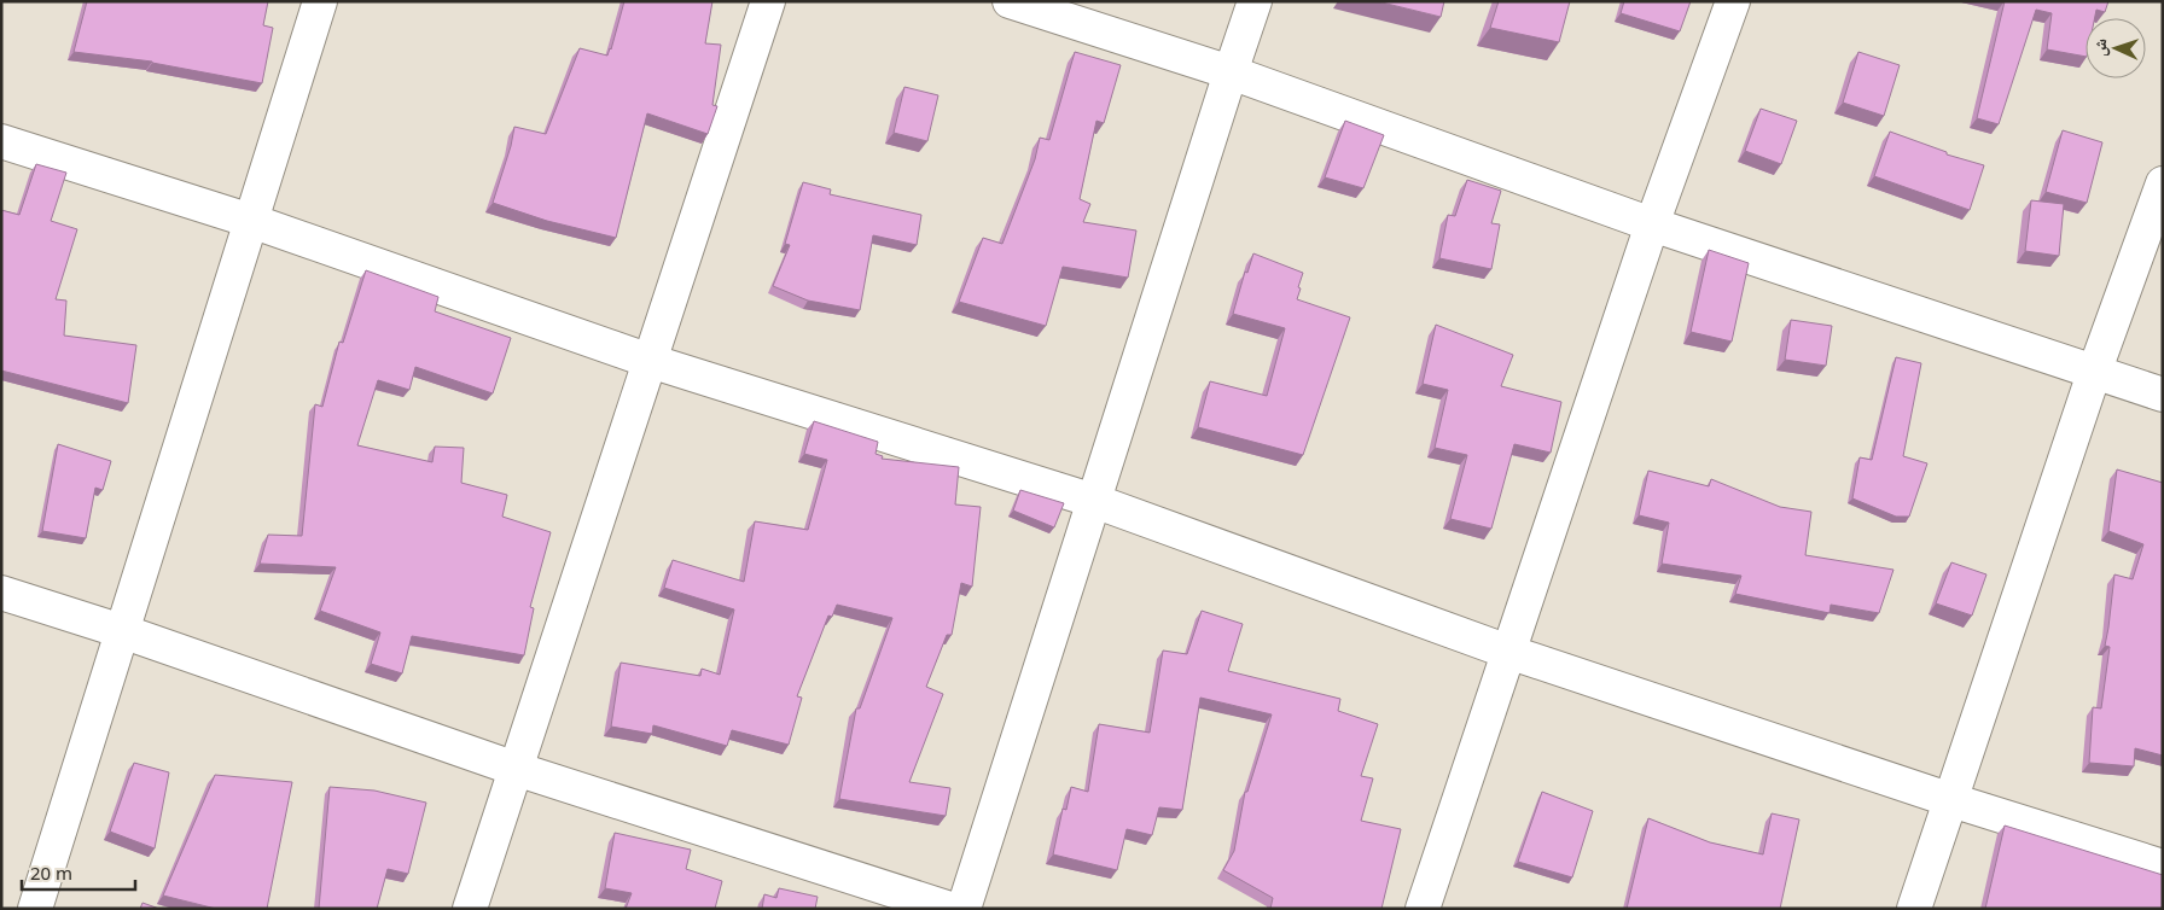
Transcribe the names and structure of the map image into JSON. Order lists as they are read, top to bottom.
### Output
{
  "scale_bar": "20 m",
  "north": "left"
}
